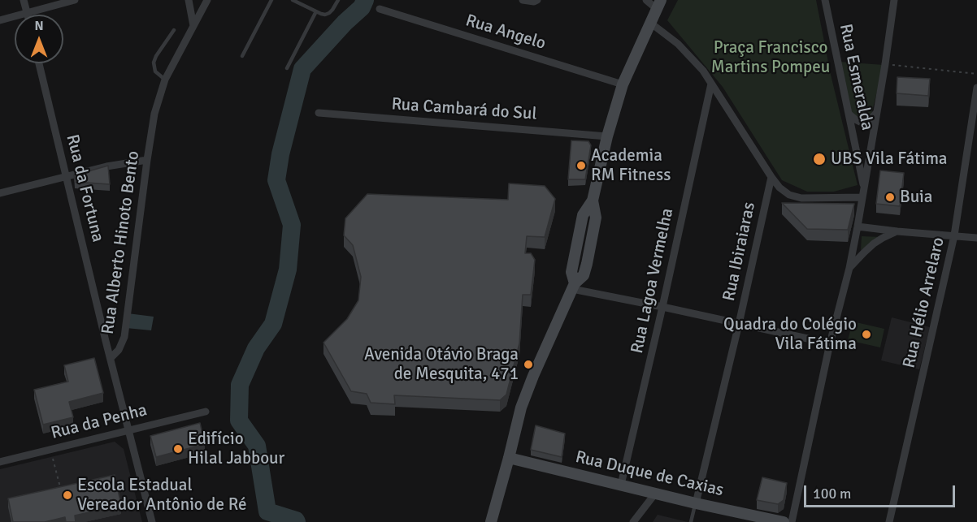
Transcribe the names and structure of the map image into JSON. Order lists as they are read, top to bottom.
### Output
{
  "streets": {
    "main road": ["Rua Duque de Caxias"],
    "street": [
      "Rua Angelo",
      "Rua Esmeralda",
      "Rua Cambará do Sul",
      "Rua da Fortuna",
      "Rua Alberto Hinoto Bento",
      "Rua Ibiraiaras",
      "Rua Lagoa Vermelha",
      "Rua Hélio Arrelaro",
      "Rua da Penha"
    ]
  },
  "crossings": [
    ["Rua da Fortuna", "Rua Alberto Hinoto Bento"],
    ["Rua Alberto Hinoto Bento", "Rua da Penha"],
    ["Rua Ibiraiaras", "Rua Duque de Caxias"],
    ["Rua Lagoa Vermelha", "Rua Duque de Caxias"]
  ],
  "parks": ["Praça Francisco Martins Pompeu"],
  "places": [
    "UBS Vila Fátima",
    "Academia RM Fitness",
    "Buia",
    "Quadra do Colégio Vila Fátima",
    "Avenida Otávio Braga de Mesquita, 471",
    "Edifício Hilal Jabbour",
    "Escola Estadual Vereador Antônio de Ré"
  ],
  "scale_bar": "100 m",
  "north": "top"
}
